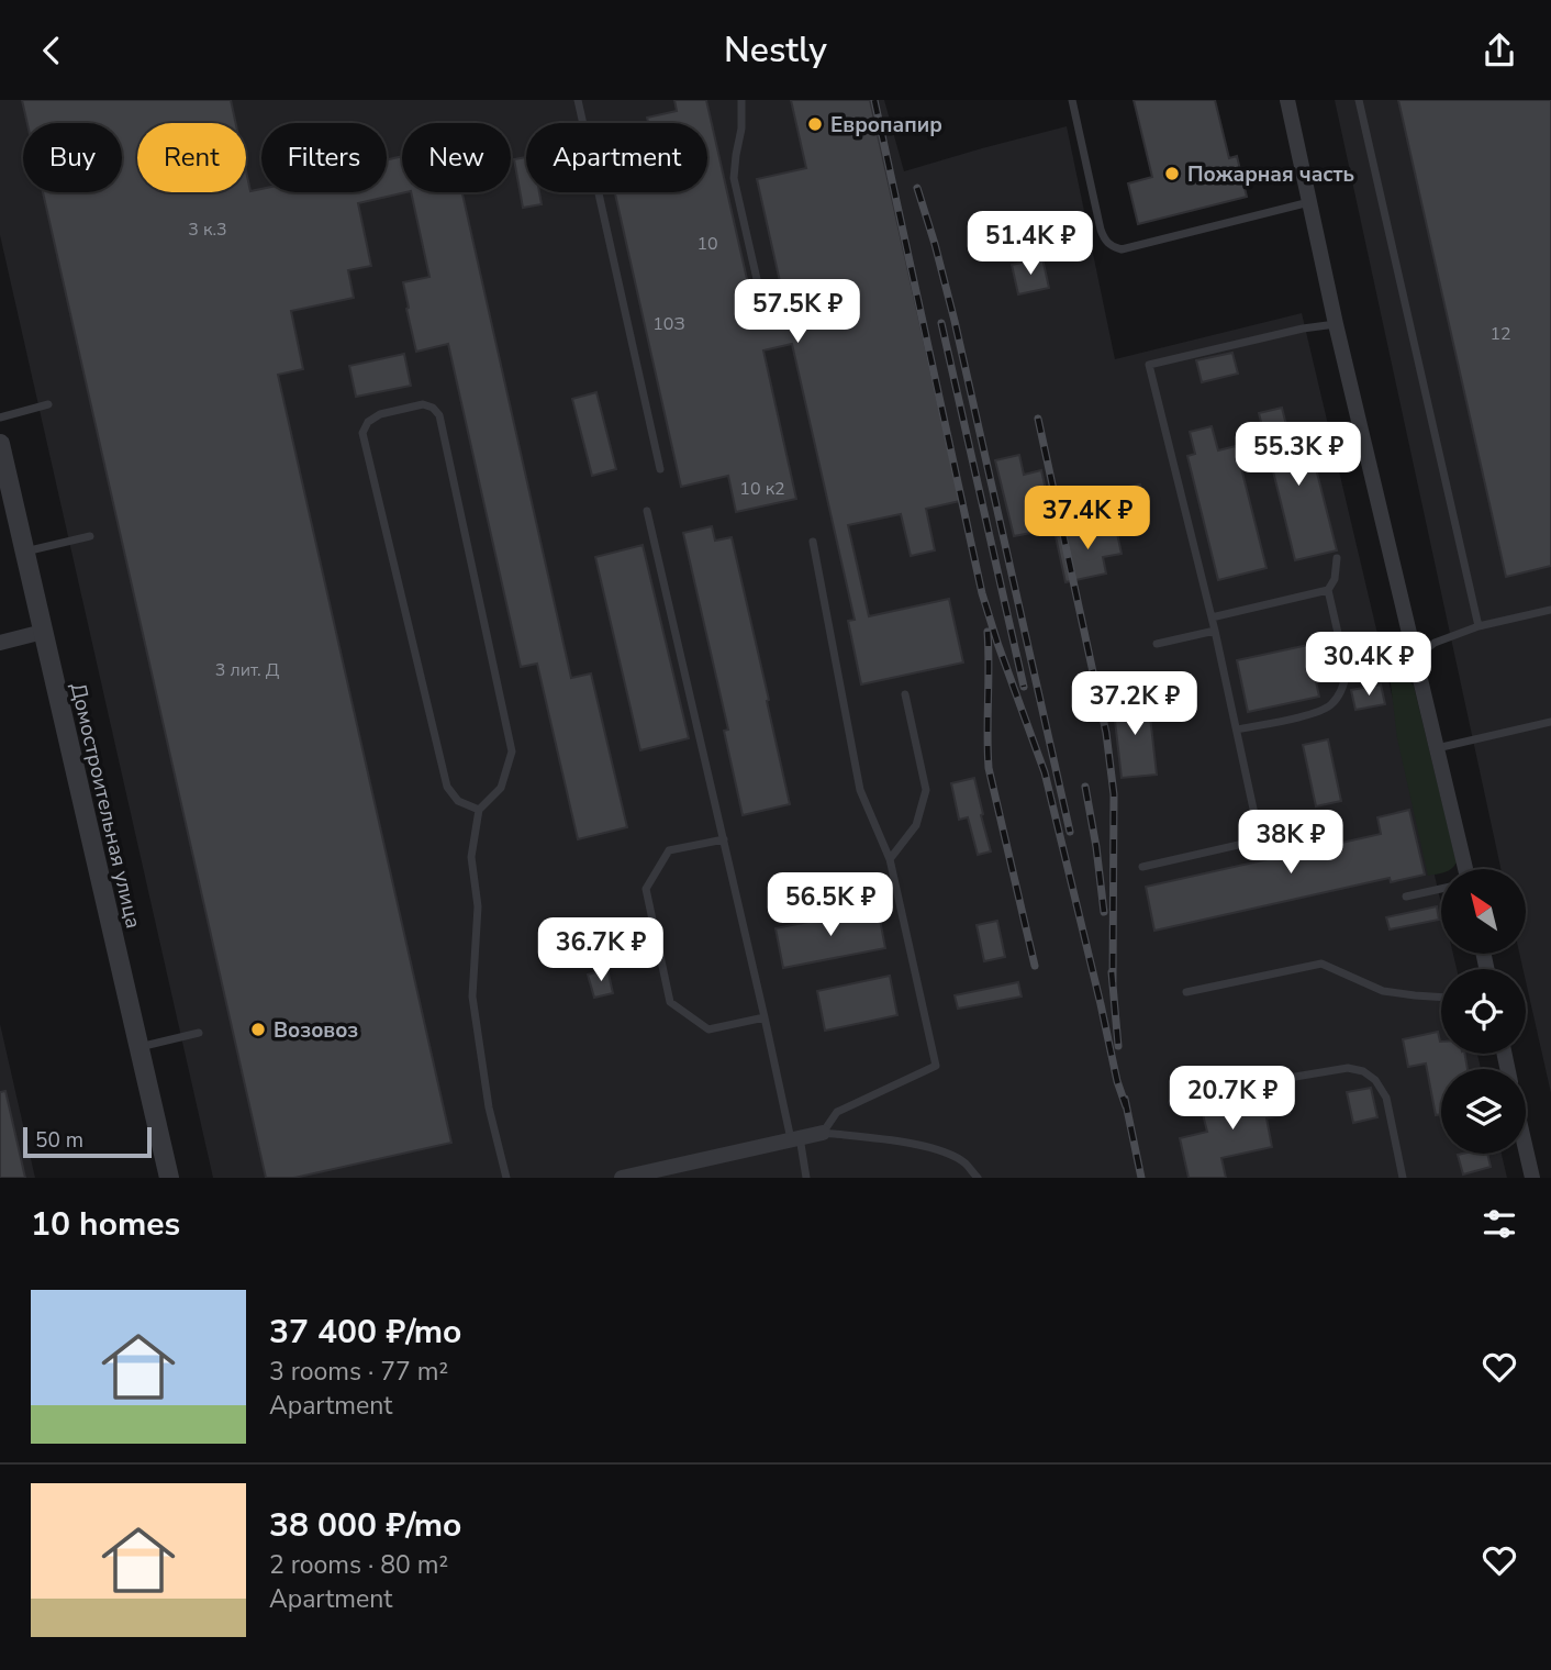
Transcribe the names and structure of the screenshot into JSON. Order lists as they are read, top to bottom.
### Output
{
  "streets": {
    "street": ["Домостроительная улица"]
  },
  "places": ["Европапир", "Пожарная часть", "Возовоз"],
  "house_numbers": [
    "3 к.3",
    "10",
    "10З",
    "12",
    "10 к2",
    "3 лит. Д"
  ],
  "scale_bar": "50 m",
  "north": "top left",
  "page": {
    "header": "Nestly",
    "chip": [
      "Buy",
      "Rent",
      "Filters",
      "New",
      "Apartment"
    ],
    "price": [
      "51.4K ₽",
      "57.5K ₽",
      "55.3K ₽",
      "37.4K ₽",
      "30.4K ₽",
      "37.2K ₽",
      "38K ₽",
      "56.5K ₽",
      "36.7K ₽",
      "20.7K ₽"
    ],
    "scale": "50 m",
    "heading": "10 homes",
    "list": [
      {
        "name": "37 400 ₽/mo",
        "note": "3 rooms · 77 m² · Apartment"
      },
      {
        "name": "38 000 ₽/mo",
        "note": "2 rooms · 80 m² · Apartment"
      }
    ]
  }
}
